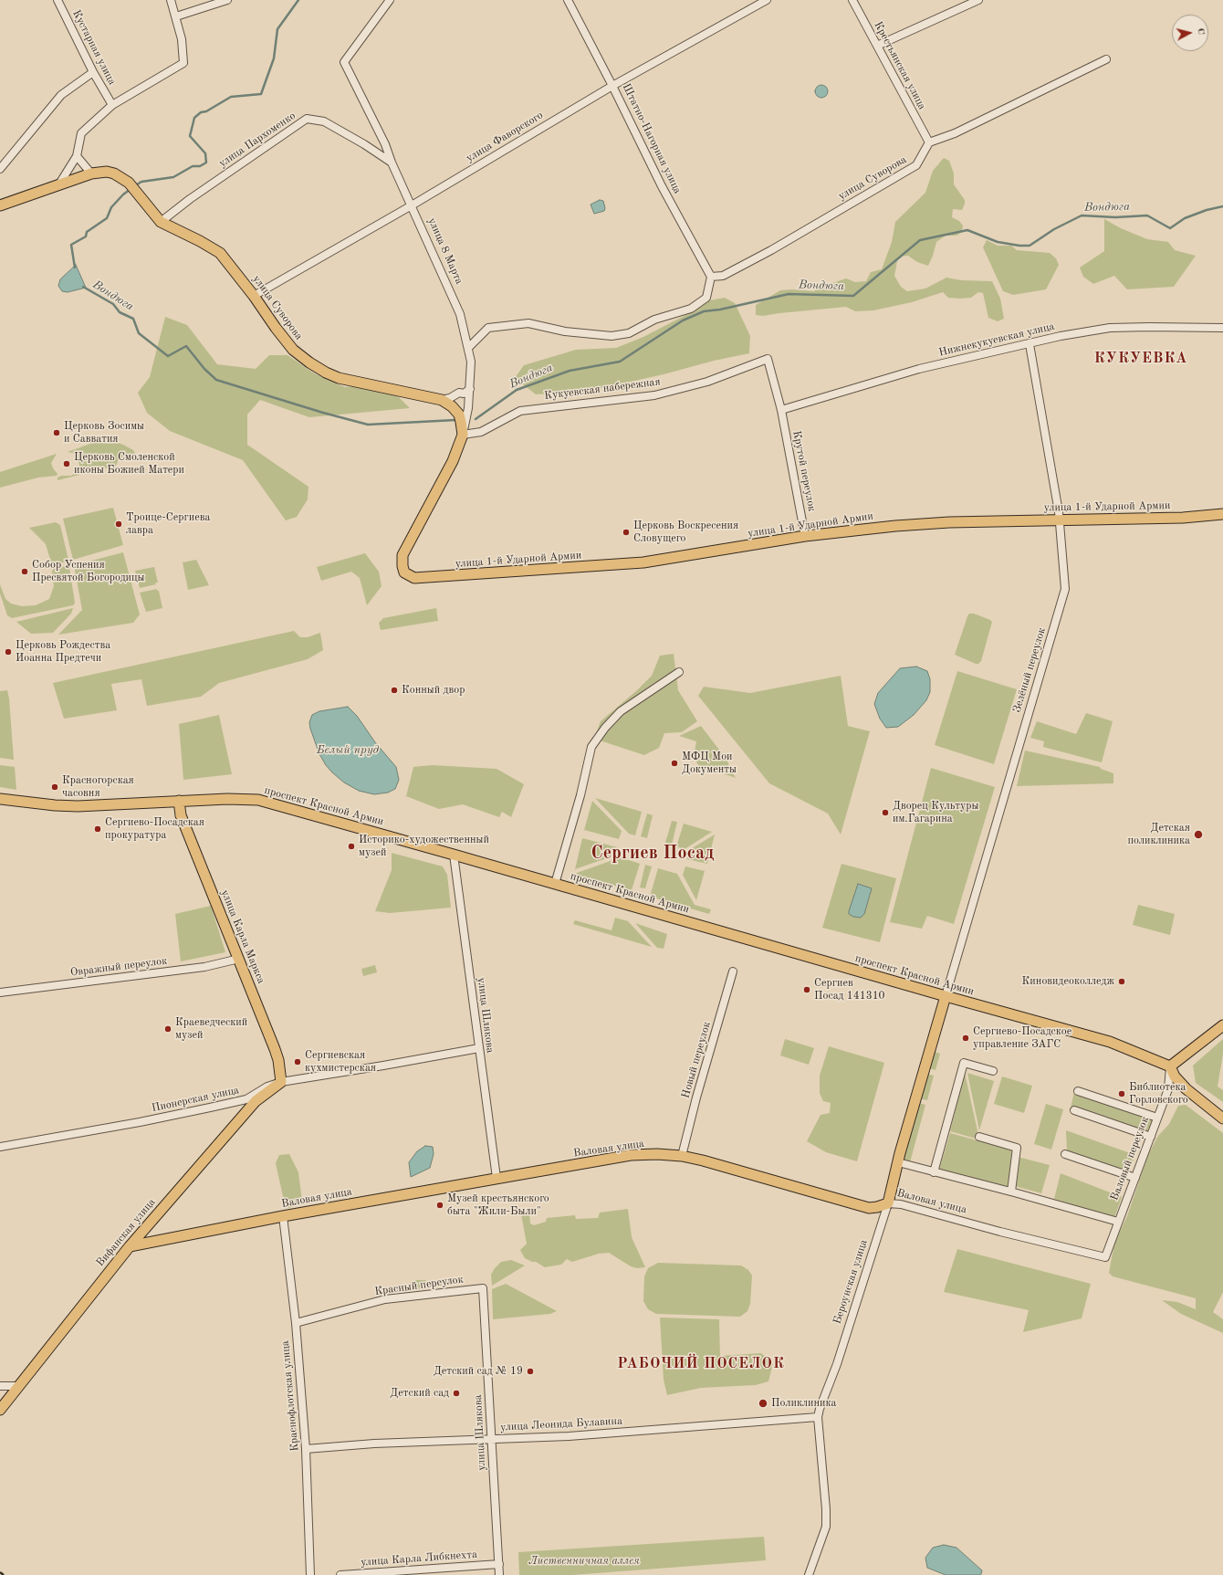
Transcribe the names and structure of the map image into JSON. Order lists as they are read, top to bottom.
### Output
{
  "streets": {
    "main road": [
      "улица Суворова",
      "улица 8 Марта",
      "улица 1-й Ударной Армии",
      "проспект Красной Армии",
      "улица Карла Маркса",
      "Валовая улица",
      "Вифанская улица",
      "Бероунская улица"
    ],
    "street": [
      "Кустарная улица",
      "Крестьянская улица",
      "улица Фаворского",
      "Штатно-Нагорная улица",
      "улица Пархоменко",
      "Нижнекукуевская улица",
      "Кукуевская набережная",
      "Крутой переулок",
      "Зелёный переулок",
      "Овражный переулок",
      "улица Шлякова",
      "Новый переулок",
      "Пионерская улица",
      "Валовый переулок",
      "Красный переулок",
      "Краснофлотская улица",
      "улица Леонида Булавина",
      "улица Карла Либкнехта"
    ]
  },
  "crossings": [
    ["Крестьянская улица", "улица Суворова"],
    ["улица Фаворского", "Штатно-Нагорная улица"],
    ["улица Фаворского", "улица Суворова"],
    ["улица Фаворского", "улица 8 Марта"],
    ["Штатно-Нагорная улица", "улица Суворова"],
    ["улица Пархоменко", "улица Суворова"],
    ["улица Пархоменко", "улица 8 Марта"],
    ["улица Суворова", "улица 8 Марта"],
    ["улица Суворова", "Кукуевская набережная"],
    ["улица 8 Марта", "Кукуевская набережная"],
    ["улица 8 Марта", "улица 1-й Ударной Армии"],
    ["Нижнекукуевская улица", "Крутой переулок"],
    ["Нижнекукуевская улица", "Зелёный переулок"],
    ["Кукуевская набережная", "Крутой переулок"],
    ["Крутой переулок", "улица 1-й Ударной Армии"],
    ["улица 1-й Ударной Армии", "Зелёный переулок"],
    ["Зелёный переулок", "проспект Красной Армии"],
    ["Зелёный переулок", "Бероунская улица"],
    ["проспект Красной Армии", "улица Карла Маркса"],
    ["проспект Красной Армии", "улица Шлякова"],
    ["проспект Красной Армии", "Валовый переулок"],
    ["проспект Красной Армии", "Бероунская улица"],
    ["улица Карла Маркса", "Овражный переулок"],
    ["улица Карла Маркса", "Пионерская улица"],
    ["улица Карла Маркса", "Вифанская улица"],
    ["улица Шлякова", "Пионерская улица"],
    ["улица Шлякова", "Валовая улица"],
    ["улица Шлякова", "Красный переулок"],
    ["улица Шлякова", "улица Леонида Булавина"],
    ["улица Шлякова", "улица Карла Либкнехта"],
    ["Новый переулок", "Валовая улица"],
    ["Пионерская улица", "Вифанская улица"],
    ["Валовая улица", "Валовый переулок"],
    ["Валовая улица", "Вифанская улица"],
    ["Валовая улица", "Бероунская улица"],
    ["Валовая улица", "Краснофлотская улица"],
    ["Бероунская улица", "улица Леонида Булавина"],
    ["Красный переулок", "Краснофлотская улица"],
    ["Краснофлотская улица", "улица Леонида Булавина"]
  ],
  "districts": ["КУКУЕВКА", "Сергиев Посад", "РАБОЧИЙ ПОСЕЛОК"],
  "water": ["Вондюга", "Белый пруд"],
  "parks": ["Лиственничная аллея"],
  "places": [
    "Церковь Зосимы и Савватия",
    "Церковь Смоленской иконы Божией Матери",
    "Троице-Сергиева лавра",
    "Церковь Воскресения Словущего",
    "Собор Успения Пресвятой Богородицы",
    "Церковь Рождества Иоанна Предтечи",
    "Конный двор",
    "МФЦ Мои Документы",
    "Красногорская часовня",
    "Дворец Культуры им.Гагарина",
    "Сергиево-Посадская прокуратура",
    "Детская поликлиника",
    "Историко-художественный музей",
    "Киновидеоколледж",
    "Сергиев Посад 141310",
    "Краеведческий музей",
    "Сергиево-Посадское управление ЗАГС",
    "Сергиевская кухмистерская",
    "Библиотека Горловского",
    "Музей крестьянского быта \"Жили-Были\"",
    "Детский сад № 19",
    "Детский сад",
    "Поликлиника"
  ],
  "north": "right"
}
